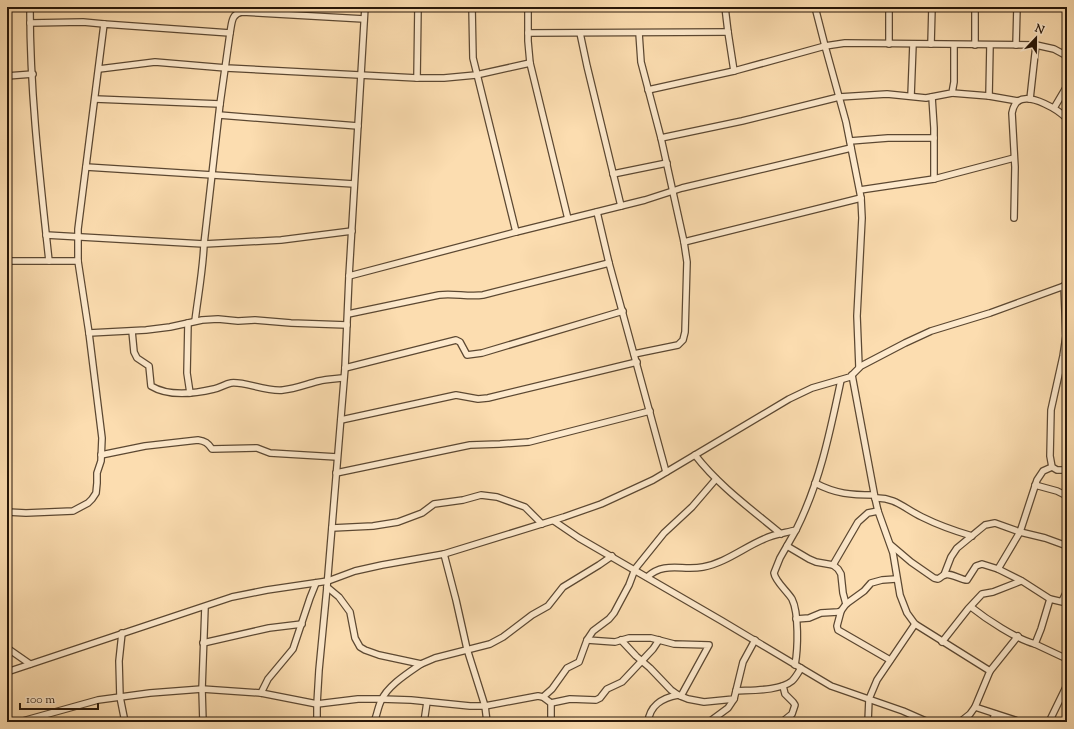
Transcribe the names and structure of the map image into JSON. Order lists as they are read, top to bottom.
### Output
{
  "scale_bar": "100 m",
  "north": "top"
}
